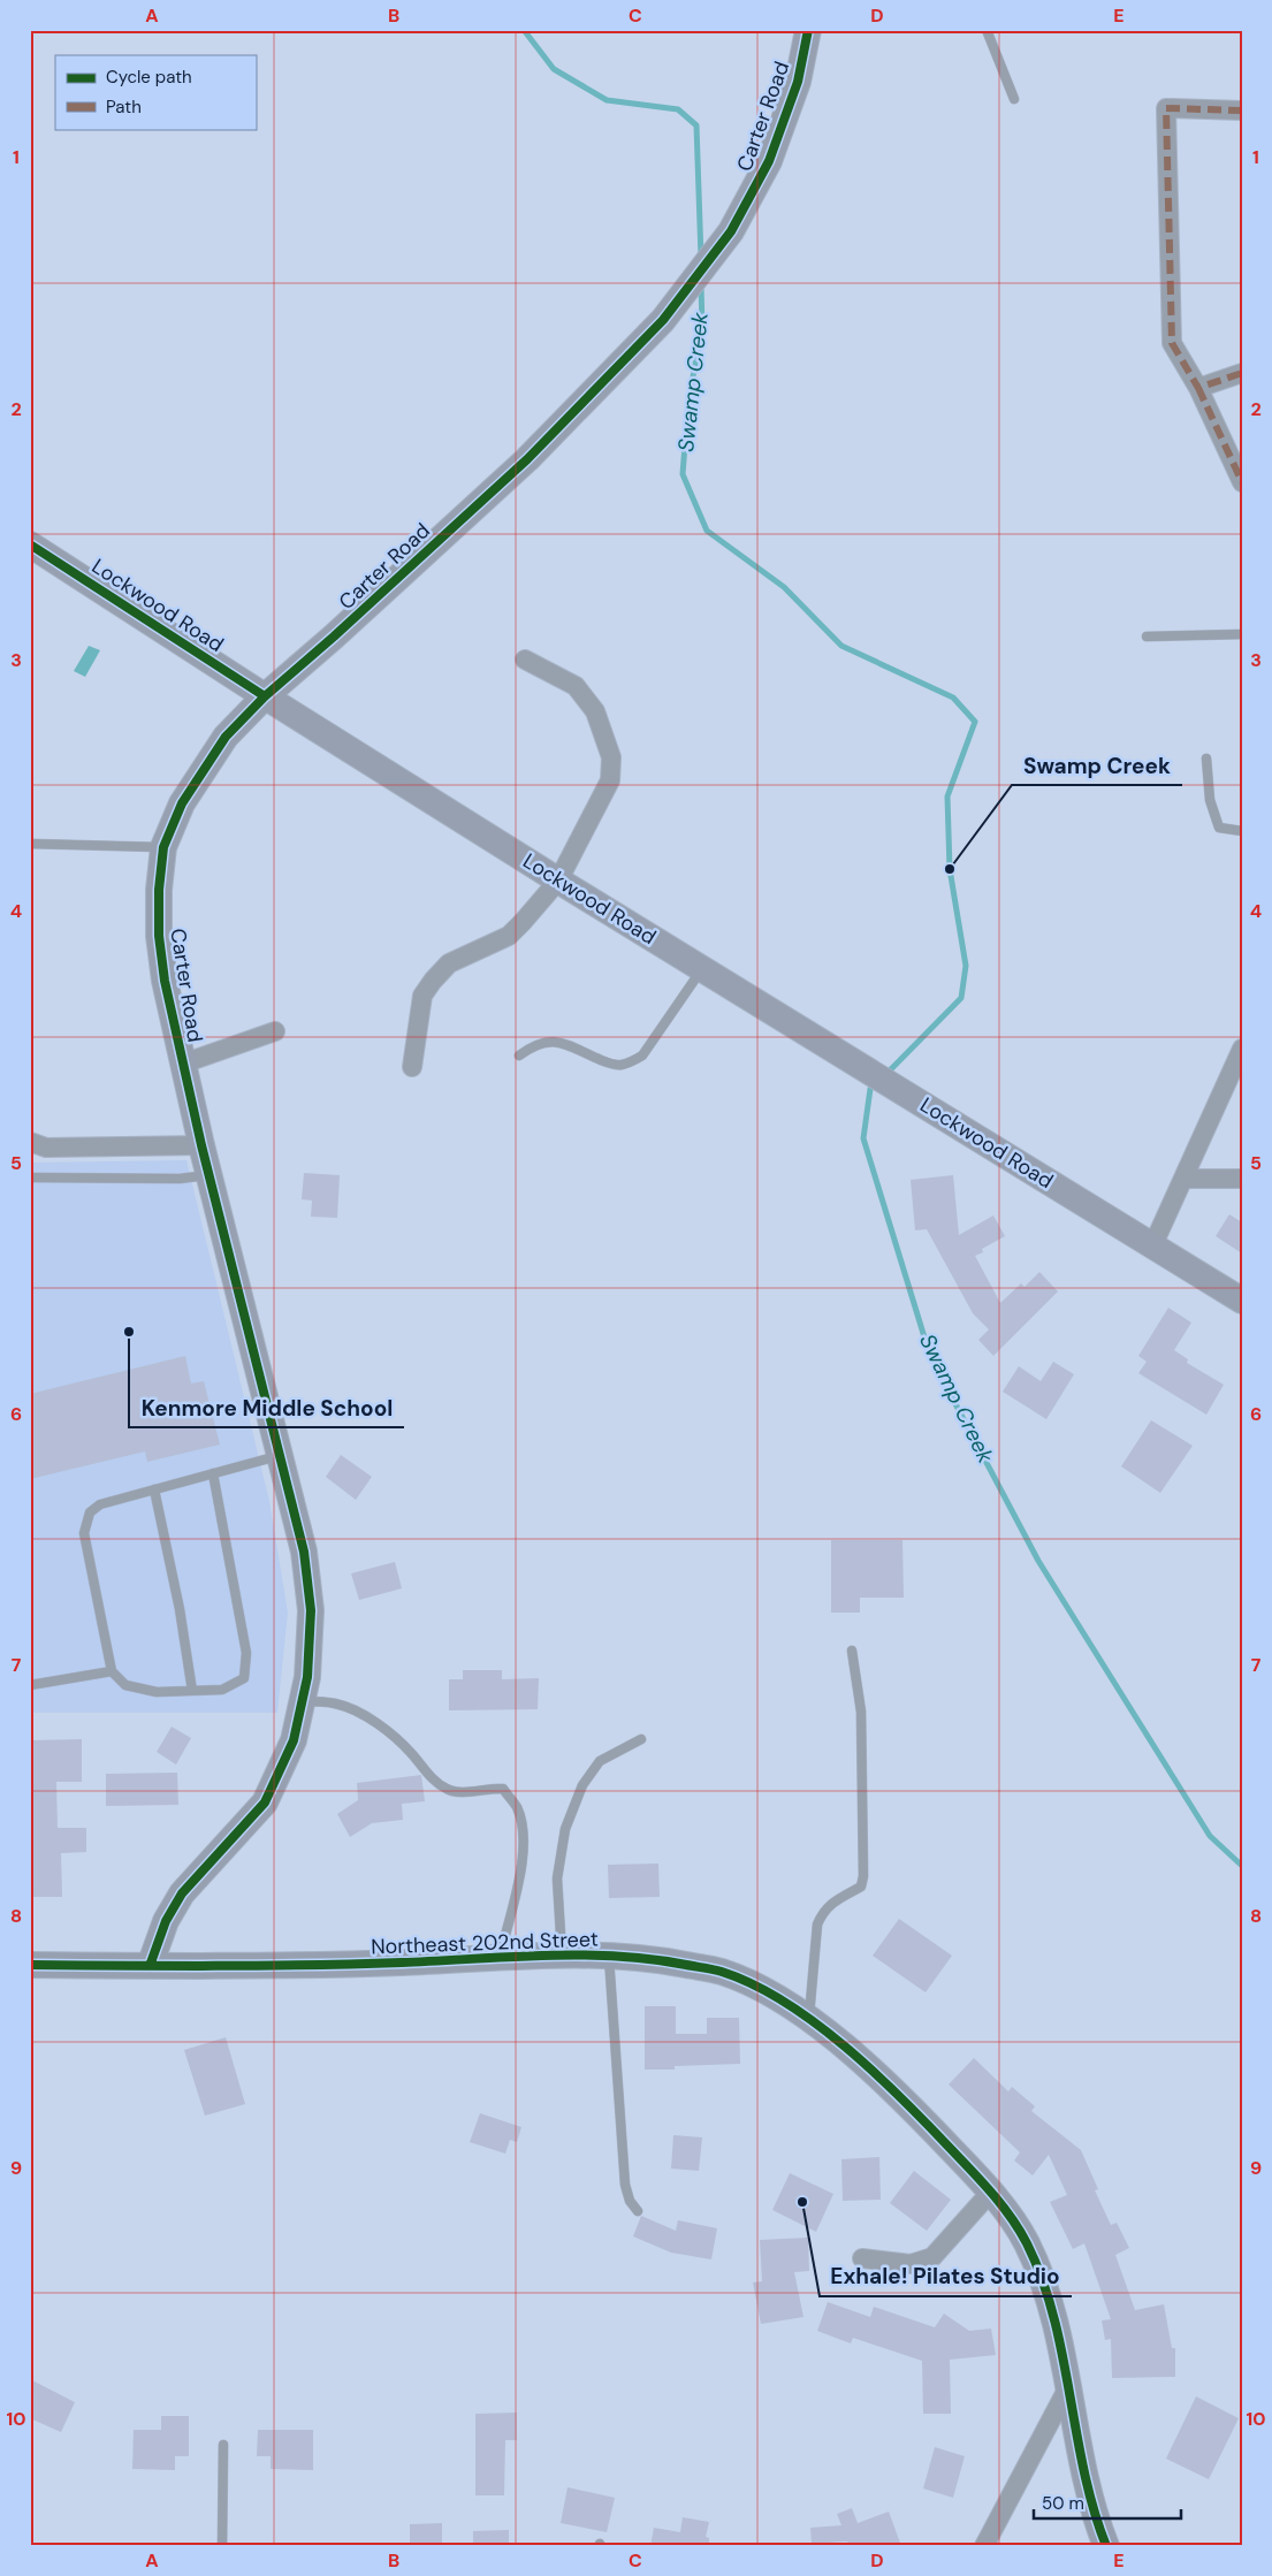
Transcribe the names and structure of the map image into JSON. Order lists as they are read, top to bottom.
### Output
{
  "streets": {
    "street": ["Carter Road", "Lockwood Road", "Northeast 202nd Street"]
  },
  "crossings": [
    ["Carter Road", "Lockwood Road"],
    ["Carter Road", "Northeast 202nd Street"]
  ],
  "water": ["Swamp Creek"],
  "places": ["Swamp Creek", "Kenmore Middle School", "Exhale! Pilates Studio"],
  "legend": ["Cycle path", "Path"],
  "scale_bar": "50 m",
  "grid": {
    "columns": [
      "A",
      "B",
      "C",
      "D",
      "E"
    ],
    "rows": [
      "1",
      "2",
      "3",
      "4",
      "5",
      "6",
      "7",
      "8",
      "9",
      "10"
    ]
  }
}
